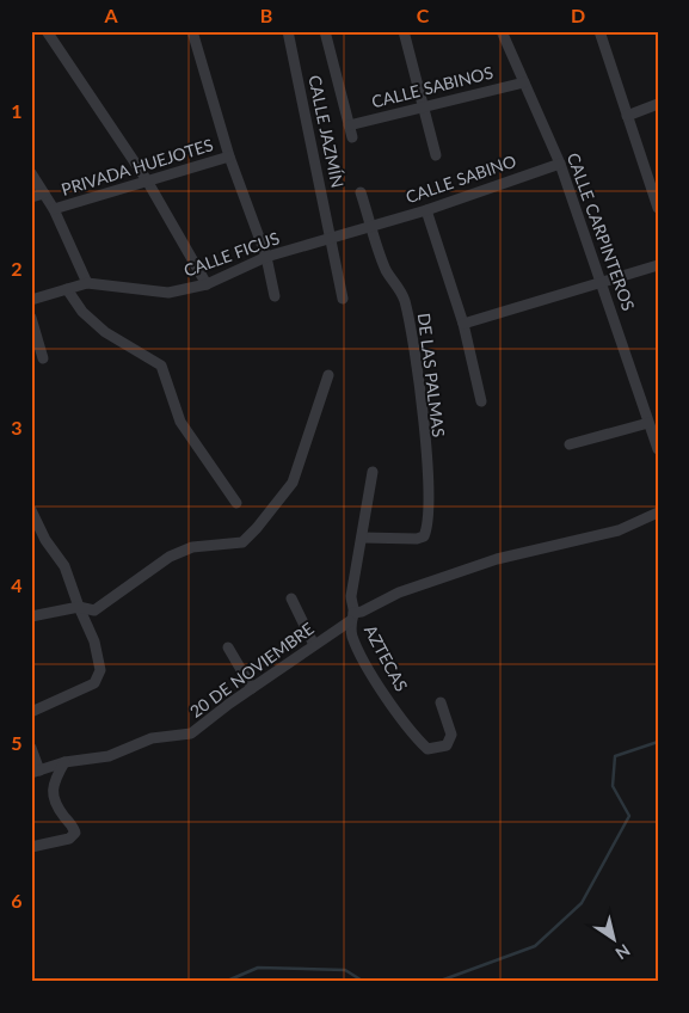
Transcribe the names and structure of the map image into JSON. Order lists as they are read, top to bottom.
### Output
{
  "streets": {
    "street": [
      "CALLE SABINOS",
      "CALLE JAZMÍN",
      "PRIVADA HUEJOTES",
      "CALLE SABINO",
      "CALLE CARPINTEROS",
      "CALLE FICUS",
      "DE LAS PALMAS",
      "AZTECAS",
      "20 DE NOVIEMBRE"
    ]
  },
  "crossings": [
    ["CALLE SABINOS", "CALLE CARPINTEROS"],
    ["CALLE JAZMÍN", "CALLE FICUS"],
    ["CALLE SABINO", "CALLE CARPINTEROS"],
    ["CALLE SABINO", "CALLE FICUS"],
    ["CALLE SABINO", "DE LAS PALMAS"],
    ["CALLE FICUS", "DE LAS PALMAS"],
    ["DE LAS PALMAS", "AZTECAS"],
    ["AZTECAS", "20 DE NOVIEMBRE"]
  ],
  "north": "bottom right",
  "grid": {
    "columns": [
      "A",
      "B",
      "C",
      "D"
    ],
    "rows": [
      "1",
      "2",
      "3",
      "4",
      "5",
      "6"
    ]
  }
}
